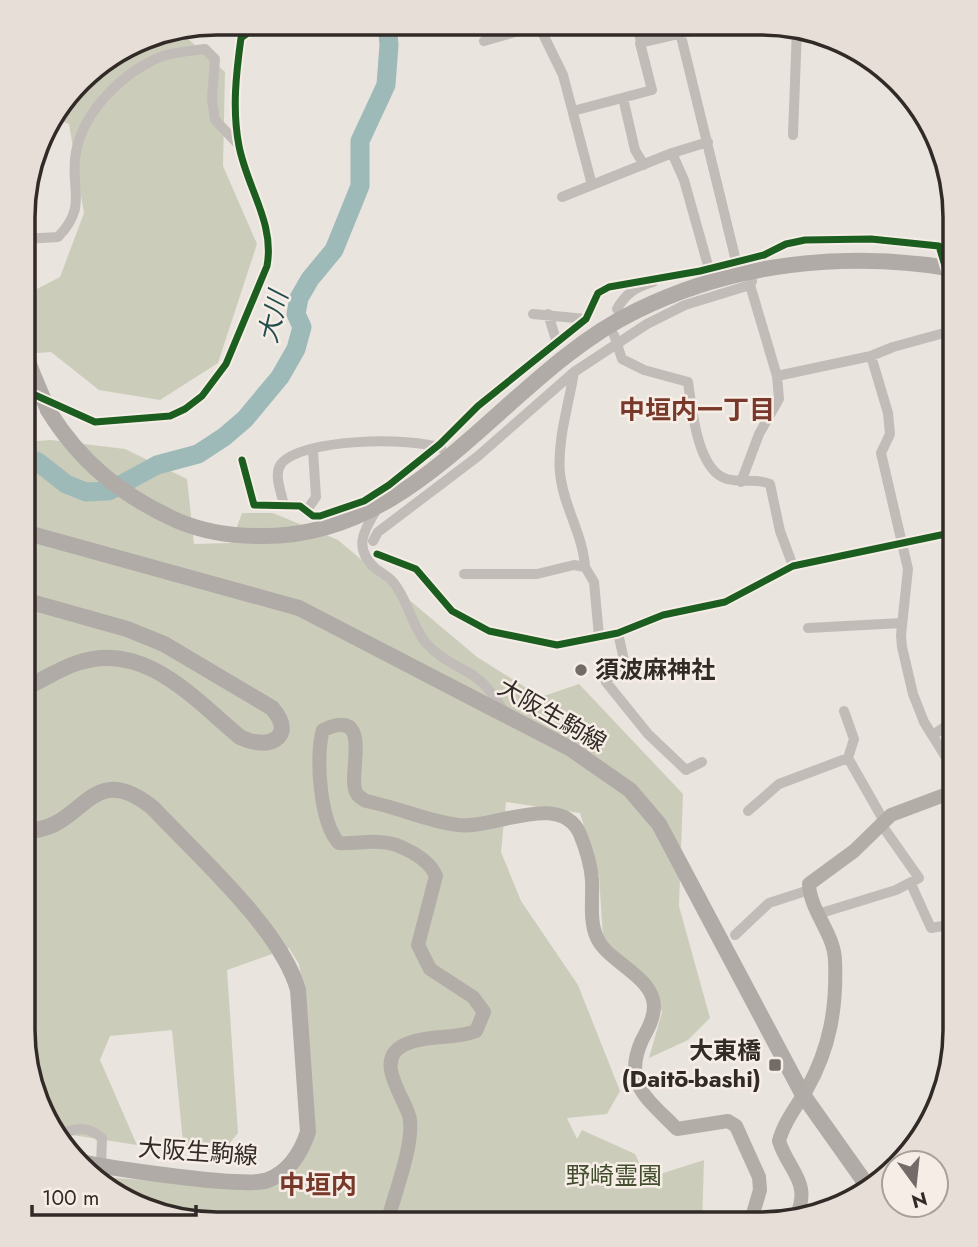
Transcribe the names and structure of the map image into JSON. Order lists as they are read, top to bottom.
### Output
{
  "streets": {
    "main road": ["大阪生駒線"]
  },
  "districts": ["中垣内一丁目", "中垣内"],
  "water": ["大川"],
  "parks": ["野崎霊園"],
  "places": {
    "other": ["須波麻神社"],
    "transit": ["大東橋 (Daitō-bashi)"]
  },
  "scale_bar": "100 m",
  "north": "bottom"
}
